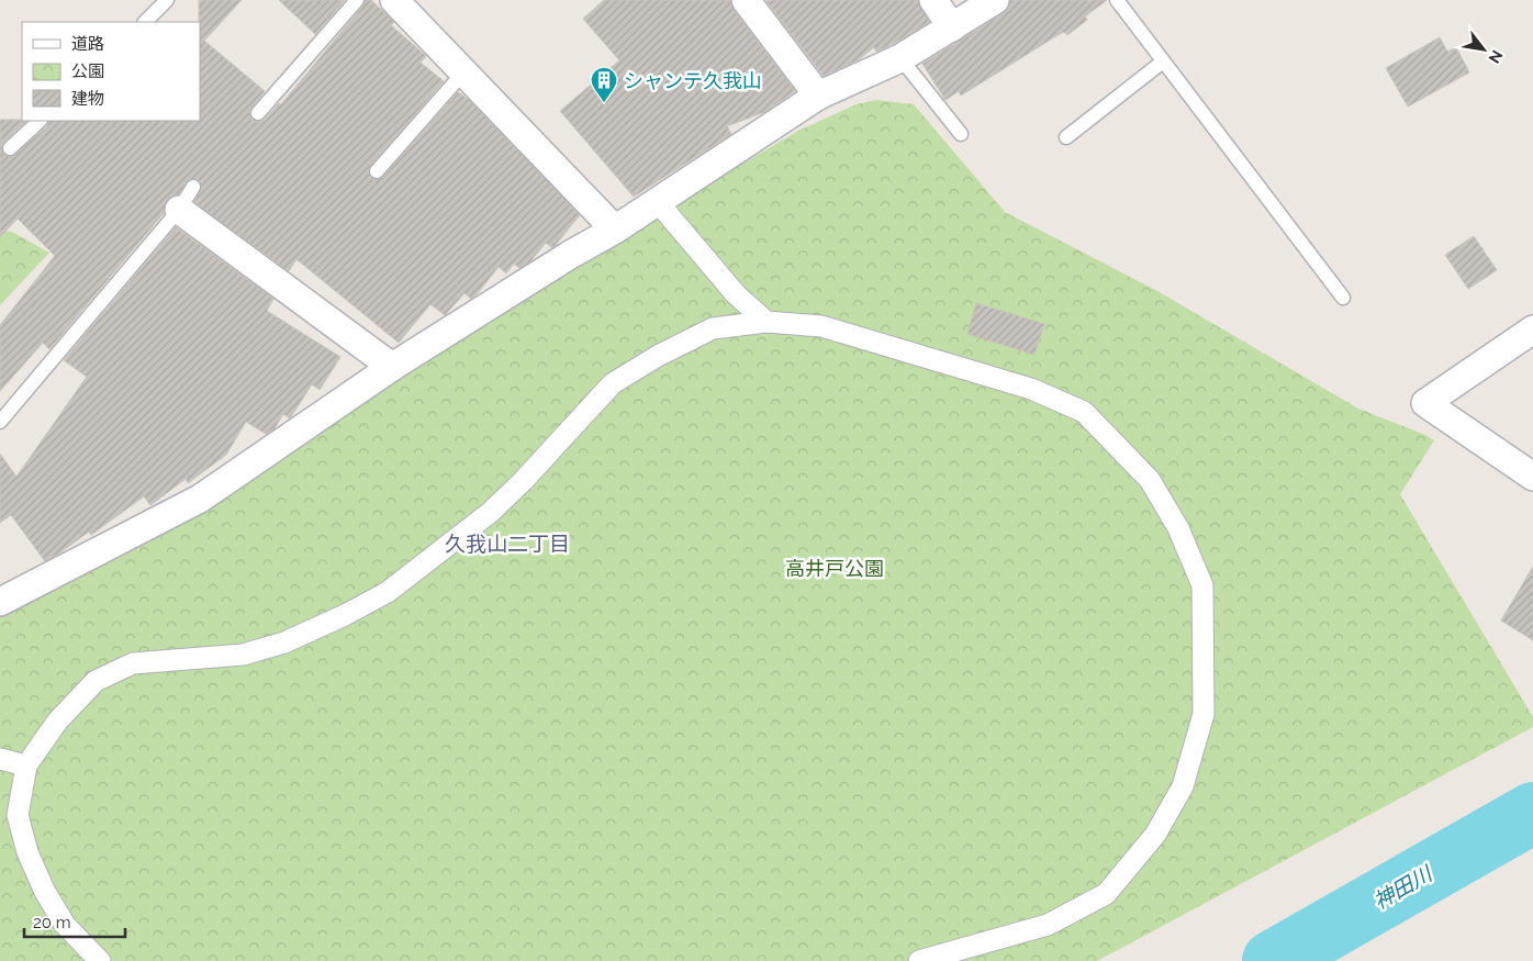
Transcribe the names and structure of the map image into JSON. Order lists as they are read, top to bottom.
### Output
{
  "districts": ["久我山二丁目"],
  "water": ["神田川"],
  "parks": ["高井戸公園"],
  "places": {
    "building": ["シャンテ久我山"]
  },
  "legend": ["道路", "公園", "建物"],
  "scale_bar": "20 m",
  "north": "bottom right"
}
